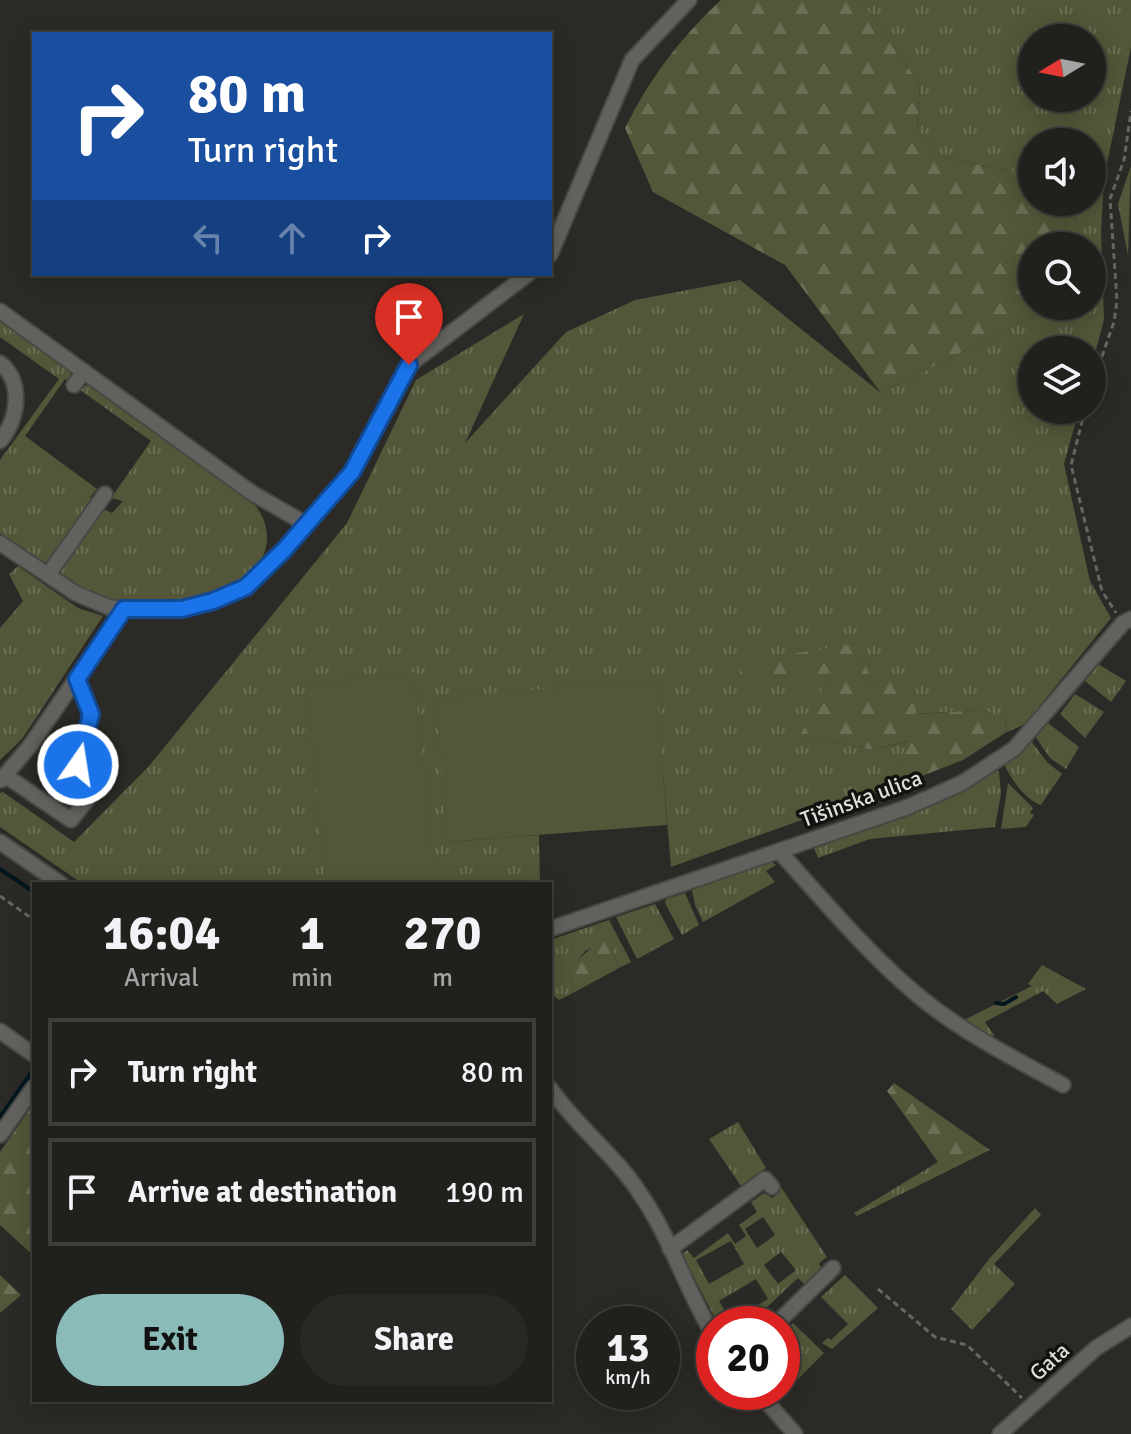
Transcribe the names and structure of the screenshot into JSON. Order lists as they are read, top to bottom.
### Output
{
  "streets": {
    "street": ["Tišinska ulica", "Gata"]
  },
  "north": "left",
  "page": {
    "turn": ["80 m", "Turn right"],
    "eta": [
      "16:04",
      "Arrival",
      "1",
      "min",
      "270",
      "m"
    ],
    "list": [
      {
        "name": "Turn right",
        "value": "80 m"
      },
      {
        "name": "Arrive at destination",
        "value": "190 m"
      }
    ],
    "buttons": ["Exit", "Share"],
    "speed": "13 km/h",
    "limit": "20"
  }
}
